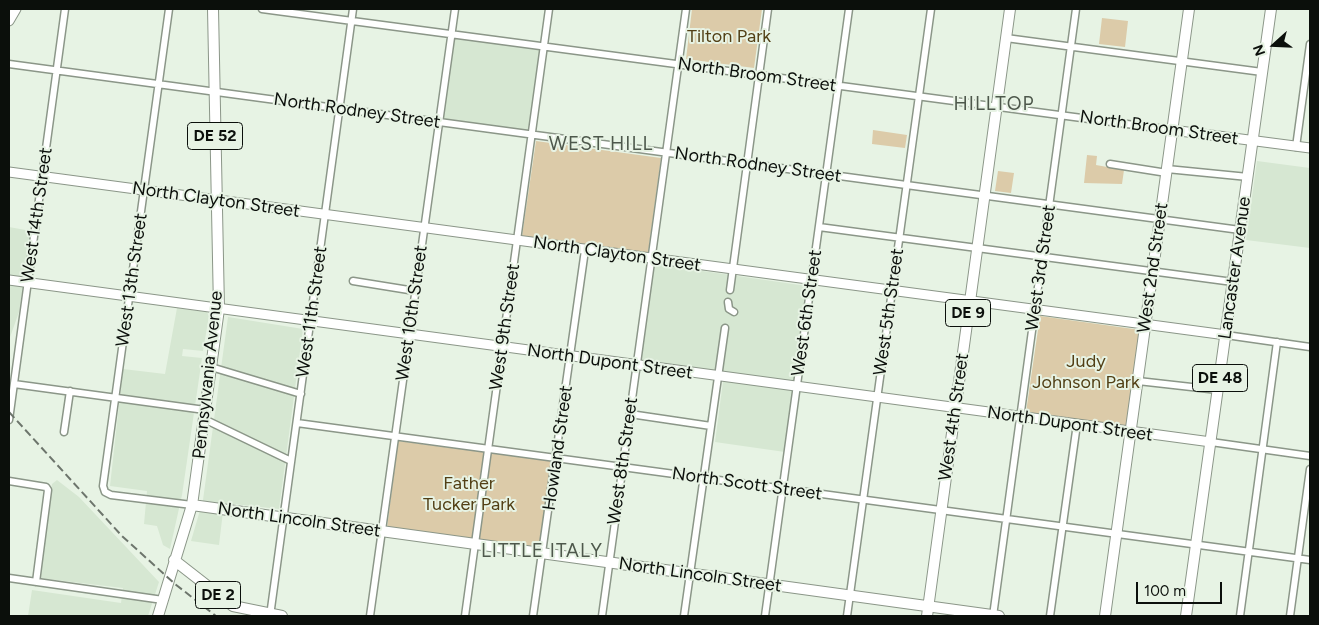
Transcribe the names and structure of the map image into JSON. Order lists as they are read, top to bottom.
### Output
{
  "streets": {
    "main road": [
      "DE 52",
      "West 2nd Street",
      "Lancaster Avenue",
      "DE 9",
      "Pennsylvania Avenue",
      "DE 48",
      "West 4th Street",
      "North Lincoln Street",
      "DE 2"
    ],
    "street": [
      "North Broom Street",
      "North Rodney Street",
      "North Clayton Street",
      "West 14th Street",
      "West 3rd Street",
      "West 13th Street",
      "West 11th Street",
      "West 5th Street",
      "West 10th Street",
      "West 6th Street",
      "West 9th Street",
      "North Dupont Street",
      "Howland Street",
      "West 8th Street",
      "North Scott Street"
    ]
  },
  "crossings": [
    ["North Broom Street", "West 3rd Street"],
    ["North Broom Street", "West 2nd Street"],
    ["North Broom Street", "Lancaster Avenue"],
    ["North Broom Street", "West 11th Street"],
    ["North Broom Street", "West 5th Street"],
    ["North Broom Street", "West 10th Street"],
    ["North Broom Street", "West 6th Street"],
    ["North Broom Street", "West 9th Street"],
    ["North Broom Street", "West 4th Street"],
    ["North Broom Street", "West 8th Street"],
    ["North Rodney Street", "West 14th Street"],
    ["North Rodney Street", "West 3rd Street"],
    ["North Rodney Street", "West 2nd Street"],
    ["North Rodney Street", "Lancaster Avenue"],
    ["North Rodney Street", "West 13th Street"],
    ["North Rodney Street", "West 11th Street"],
    ["North Rodney Street", "West 5th Street"],
    ["North Rodney Street", "West 10th Street"],
    ["North Rodney Street", "West 6th Street"],
    ["North Rodney Street", "West 9th Street"],
    ["North Rodney Street", "Pennsylvania Avenue"],
    ["North Rodney Street", "West 4th Street"],
    ["North Rodney Street", "West 8th Street"],
    ["North Clayton Street", "West 14th Street"],
    ["North Clayton Street", "West 3rd Street"],
    ["North Clayton Street", "West 2nd Street"],
    ["North Clayton Street", "Lancaster Avenue"],
    ["North Clayton Street", "West 13th Street"],
    ["North Clayton Street", "West 11th Street"],
    ["North Clayton Street", "West 5th Street"],
    ["North Clayton Street", "West 10th Street"],
    ["North Clayton Street", "West 6th Street"],
    ["North Clayton Street", "West 9th Street"],
    ["North Clayton Street", "Pennsylvania Avenue"],
    ["North Clayton Street", "West 4th Street"],
    ["North Clayton Street", "Howland Street"],
    ["North Clayton Street", "West 8th Street"],
    ["West 14th Street", "North Dupont Street"],
    ["West 3rd Street", "North Dupont Street"],
    ["West 3rd Street", "North Scott Street"],
    ["West 3rd Street", "North Lincoln Street"],
    ["West 2nd Street", "North Dupont Street"],
    ["West 2nd Street", "North Scott Street"],
    ["Lancaster Avenue", "North Dupont Street"],
    ["Lancaster Avenue", "North Scott Street"],
    ["West 13th Street", "North Dupont Street"],
    ["West 13th Street", "North Lincoln Street"],
    ["West 11th Street", "North Dupont Street"],
    ["West 11th Street", "North Scott Street"],
    ["West 11th Street", "North Lincoln Street"],
    ["West 11th Street", "DE 2"],
    ["West 5th Street", "North Dupont Street"],
    ["West 5th Street", "North Scott Street"],
    ["West 5th Street", "North Lincoln Street"],
    ["West 10th Street", "North Dupont Street"],
    ["West 10th Street", "North Scott Street"],
    ["West 10th Street", "North Lincoln Street"],
    ["West 6th Street", "North Dupont Street"],
    ["West 6th Street", "North Scott Street"],
    ["West 6th Street", "North Lincoln Street"],
    ["West 9th Street", "North Dupont Street"],
    ["West 9th Street", "North Scott Street"],
    ["West 9th Street", "North Lincoln Street"],
    ["North Dupont Street", "Pennsylvania Avenue"],
    ["North Dupont Street", "West 4th Street"],
    ["North Dupont Street", "Howland Street"],
    ["North Dupont Street", "West 8th Street"],
    ["Pennsylvania Avenue", "North Lincoln Street"],
    ["Pennsylvania Avenue", "DE 2"],
    ["West 4th Street", "North Scott Street"],
    ["West 4th Street", "North Lincoln Street"],
    ["Howland Street", "North Scott Street"],
    ["Howland Street", "North Lincoln Street"],
    ["West 8th Street", "North Scott Street"],
    ["West 8th Street", "North Lincoln Street"]
  ],
  "districts": ["HILLTOP", "WEST HILL", "LITTLE ITALY"],
  "parks": ["Tilton Park", "Judy Johnson Park", "Father Tucker Park"],
  "scale_bar": "100 m",
  "north": "left"
}
